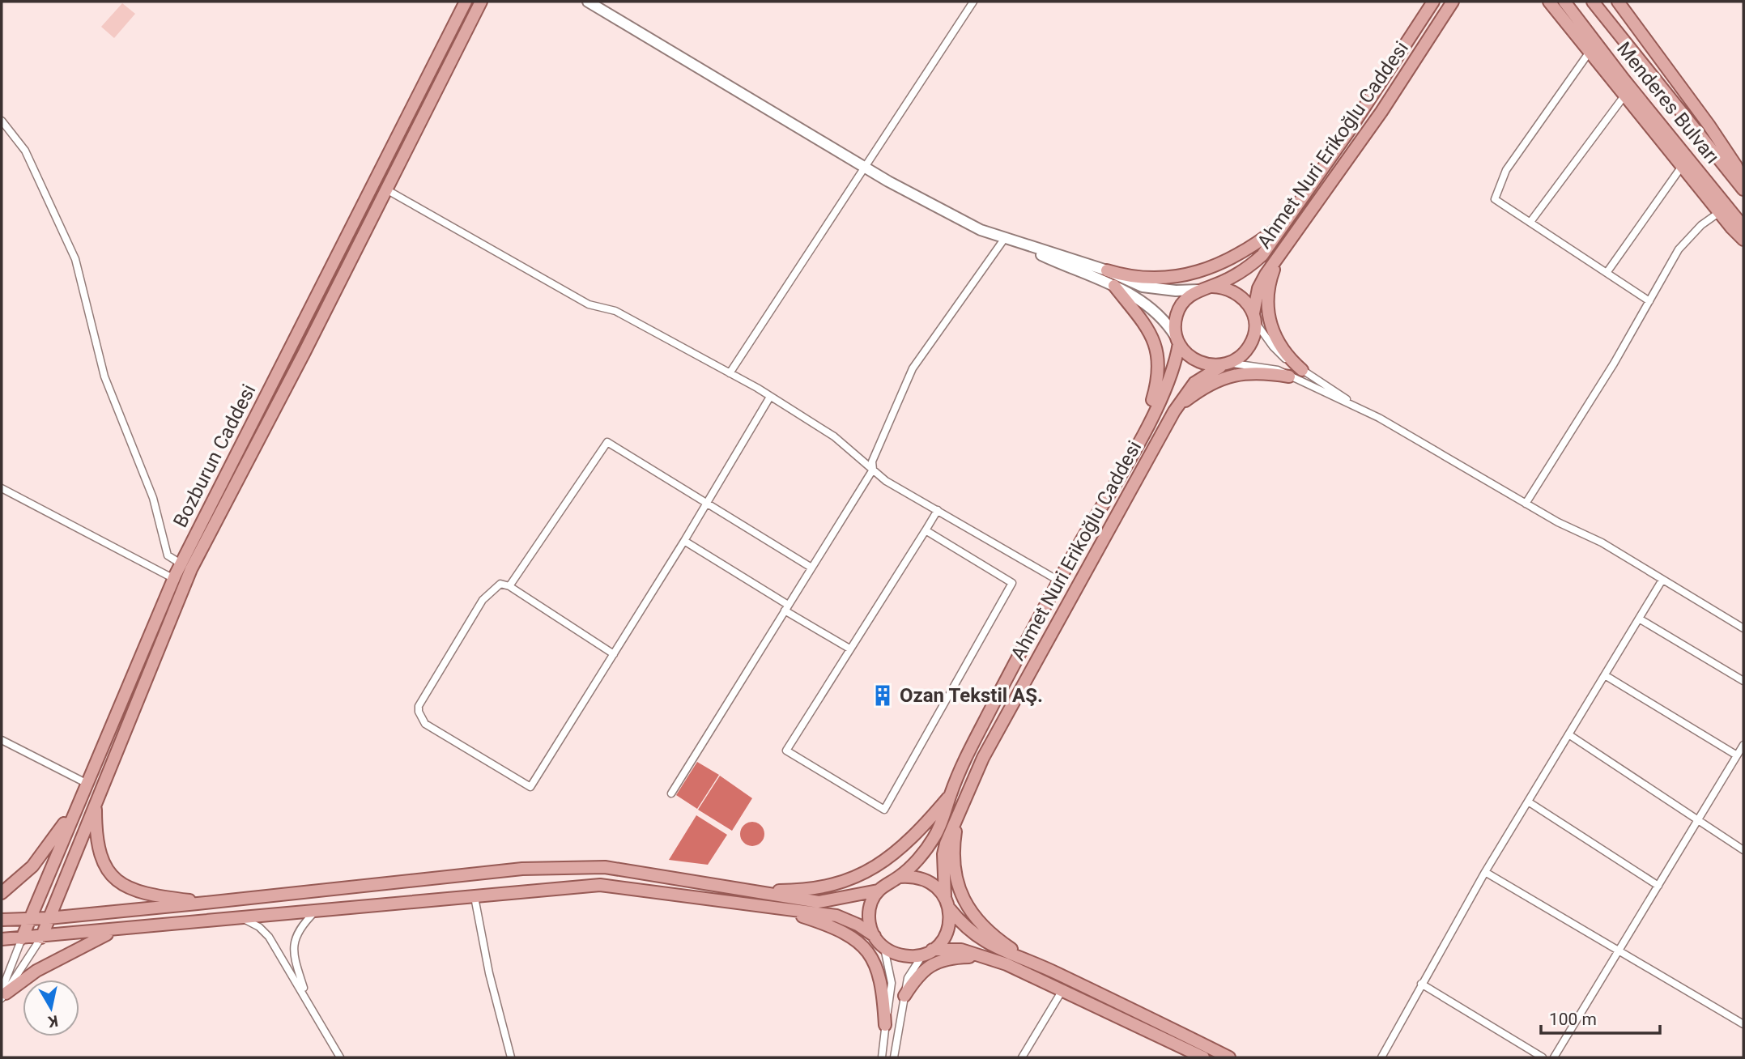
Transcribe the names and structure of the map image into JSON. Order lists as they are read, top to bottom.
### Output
{
  "streets": {
    "main road": ["Menderes Bulvarı", "Ahmet Nuri Erikoğlu Caddesi", "Bozburun Caddesi"]
  },
  "places": {
    "building": ["Ozan Tekstil AŞ."]
  },
  "scale_bar": "100 m",
  "north": "bottom"
}
